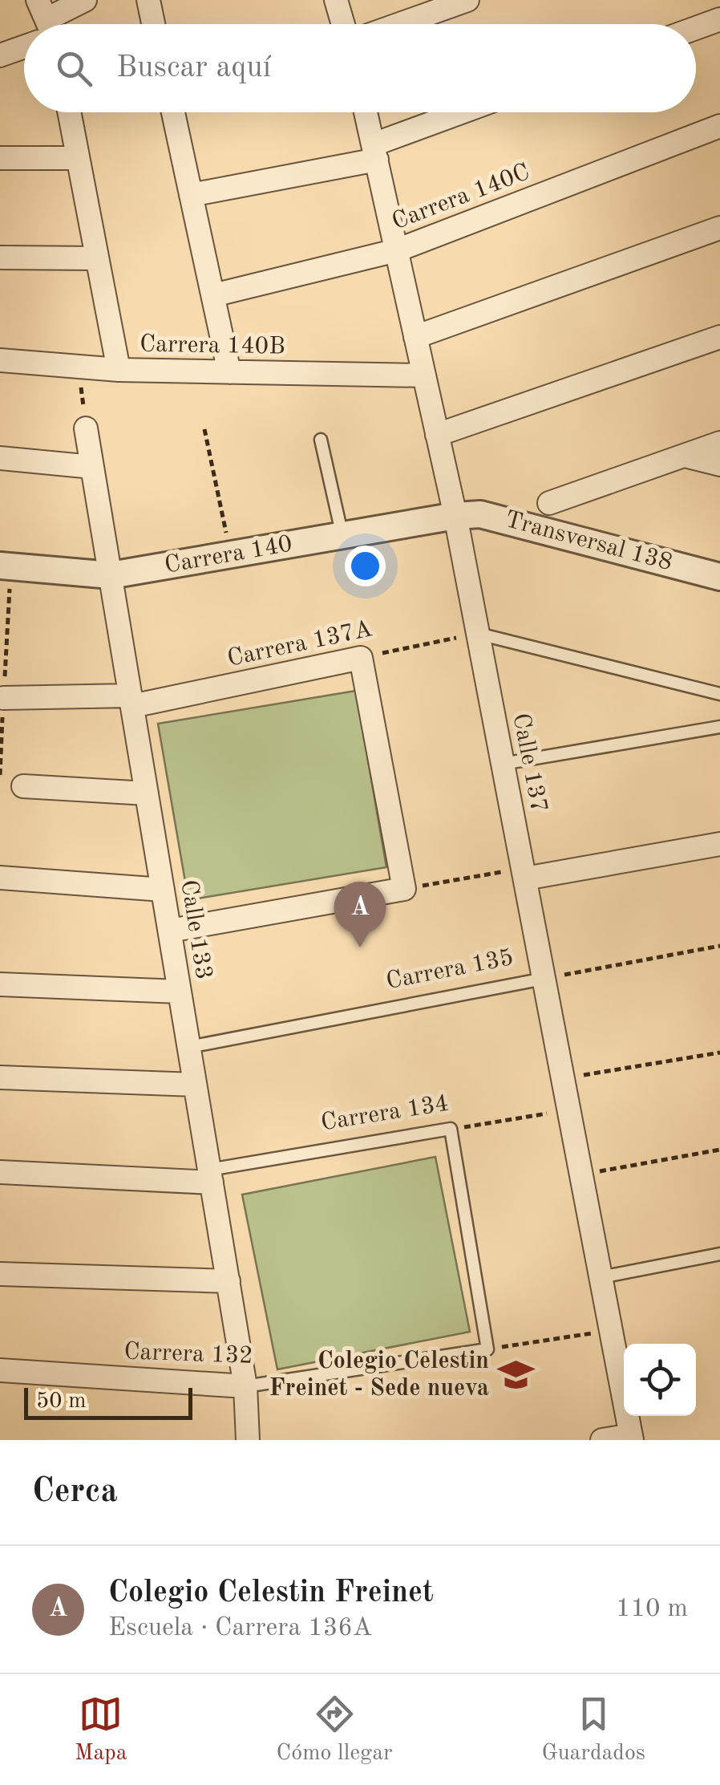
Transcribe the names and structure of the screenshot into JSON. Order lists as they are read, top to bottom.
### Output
{
  "streets": {
    "street": [
      "Carrera 140C",
      "Carrera 140B",
      "Transversal 138",
      "Carrera 140",
      "Carrera 137A",
      "Calle 137",
      "Calle 133",
      "Carrera 134",
      "Carrera 132"
    ],
    "lane": ["Carrera 135"]
  },
  "crossings": [
    ["Carrera 140C", "Calle 137"],
    ["Carrera 140B", "Calle 137"],
    ["Transversal 138", "Carrera 140"],
    ["Transversal 138", "Calle 137"],
    ["Carrera 140", "Calle 137"],
    ["Carrera 140", "Calle 133"],
    ["Carrera 137A", "Calle 137"],
    ["Carrera 137A", "Calle 133"],
    ["Calle 137", "Carrera 135"],
    ["Calle 137", "Carrera 134"],
    ["Calle 133", "Carrera 135"],
    ["Calle 133", "Carrera 134"],
    ["Calle 133", "Carrera 132"]
  ],
  "places": {
    "school or university": ["Colegio Celestin Freinet - Sede nueva"]
  },
  "scale_bar": "50 m",
  "page": {
    "search": "Buscar aquí",
    "pins": "A",
    "scale": "50 m",
    "heading": "Cerca",
    "list": [
      {
        "mark": "A",
        "name": "Colegio Celestin Freinet",
        "note": "Escuela · Carrera 136A",
        "value": "110 m"
      }
    ],
    "nav": ["Mapa", "Cómo llegar", "Guardados"]
  }
}
